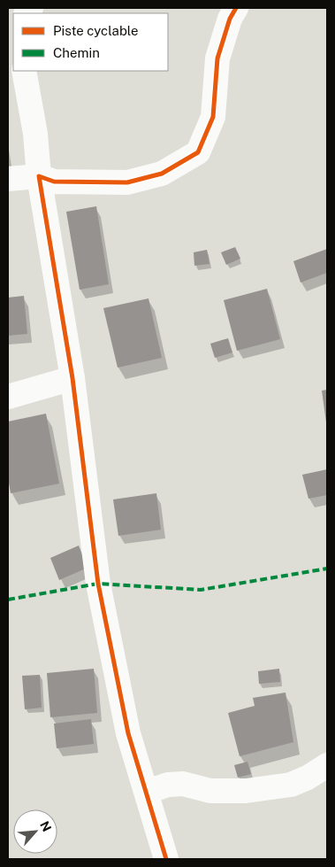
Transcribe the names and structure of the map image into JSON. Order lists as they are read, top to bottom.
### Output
{
  "legend": ["Piste cyclable", "Chemin"],
  "north": "top right"
}
